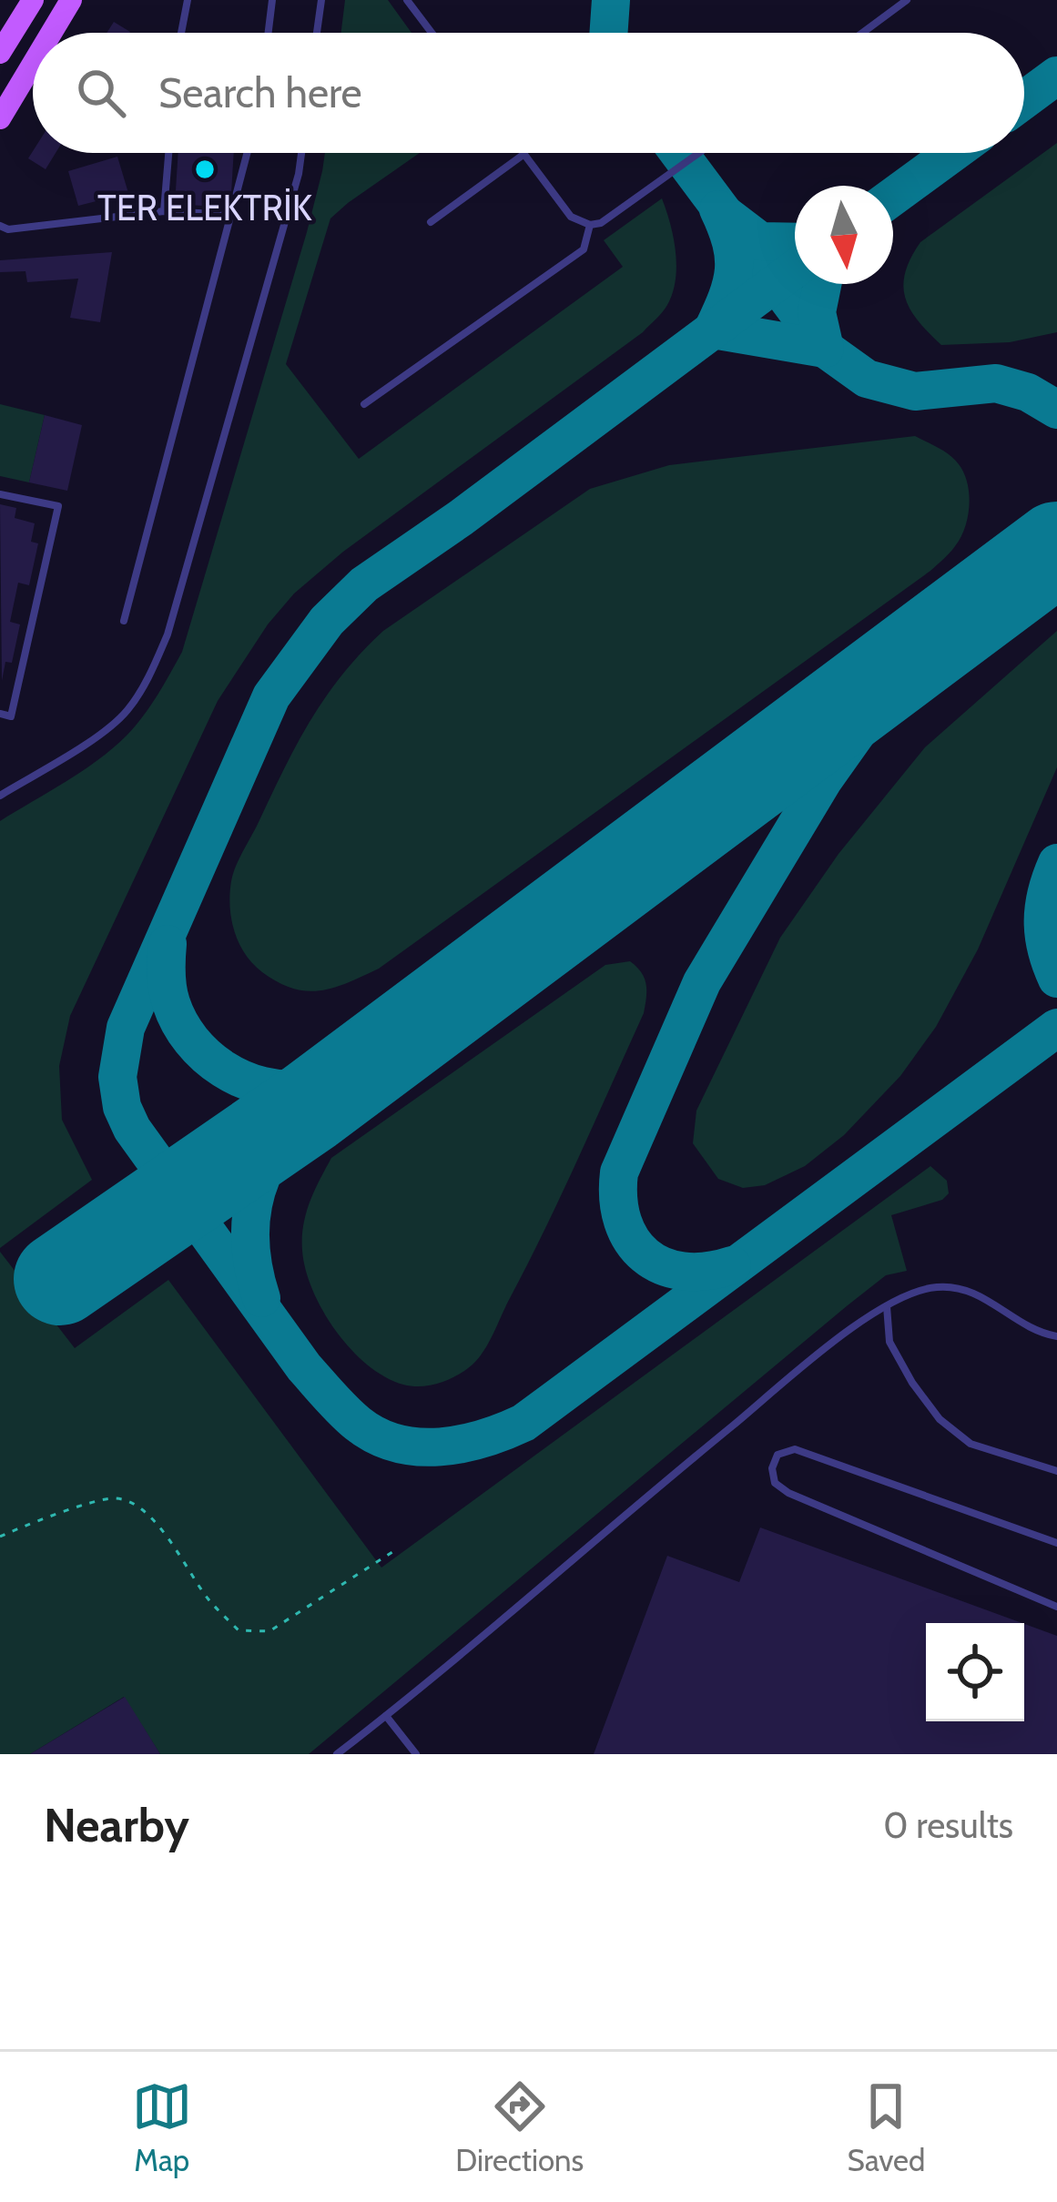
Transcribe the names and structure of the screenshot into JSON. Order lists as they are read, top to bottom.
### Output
{
  "places": ["TER ELEKTRİK"],
  "north": "bottom",
  "page": {
    "search": "Search here",
    "heading": ["Nearby", "0 results"],
    "nav": ["Map", "Directions", "Saved"]
  }
}
